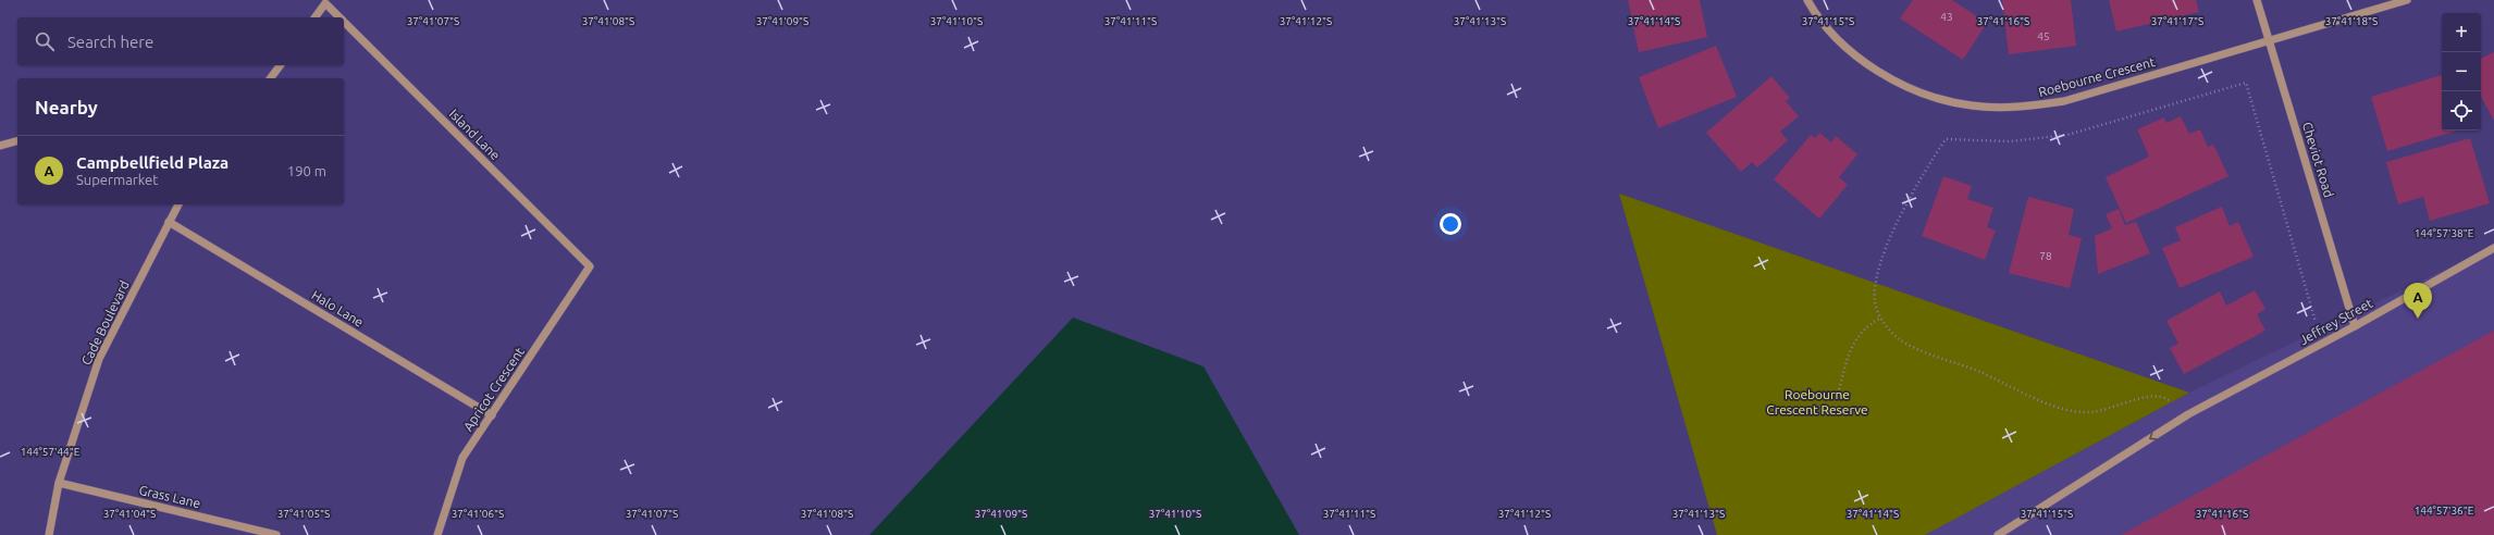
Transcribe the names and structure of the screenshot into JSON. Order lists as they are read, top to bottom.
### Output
{
  "streets": {
    "street": [
      "Roebourne Crescent",
      "Island Lane",
      "Cheviot Road",
      "Halo Lane",
      "Jeffrey Street",
      "Cade Boulevard",
      "Apricot Crescent",
      "Grass Lane"
    ]
  },
  "crossings": [
    ["Roebourne Crescent", "Cheviot Road"],
    ["Island Lane", "Apricot Crescent"],
    ["Cheviot Road", "Jeffrey Street"],
    ["Halo Lane", "Cade Boulevard"],
    ["Halo Lane", "Apricot Crescent"],
    ["Cade Boulevard", "Grass Lane"]
  ],
  "one_way": ["Jeffrey Street"],
  "parks": ["Roebourne Crescent Reserve"],
  "house_numbers": ["43", "45", "78"],
  "page": {
    "map_buttons": ["+", "−"],
    "search": "Search here",
    "heading": "Nearby",
    "list": [
      {
        "mark": "A",
        "name": "Campbellfield Plaza",
        "note": "Supermarket",
        "value": "190 m"
      }
    ],
    "pins": "A"
  },
  "coordinates": [
    "37°41'07\"S",
    "37°41'08\"S",
    "37°41'09\"S",
    "37°41'10\"S",
    "37°41'11\"S",
    "37°41'12\"S",
    "37°41'13\"S",
    "37°41'14\"S",
    "37°41'15\"S",
    "37°41'16\"S",
    "37°41'17\"S",
    "37°41'18\"S",
    "144°57'38\"E",
    "144°57'44\"E",
    "144°57'36\"E",
    "37°41'04\"S",
    "37°41'05\"S",
    "37°41'06\"S"
  ]
}
